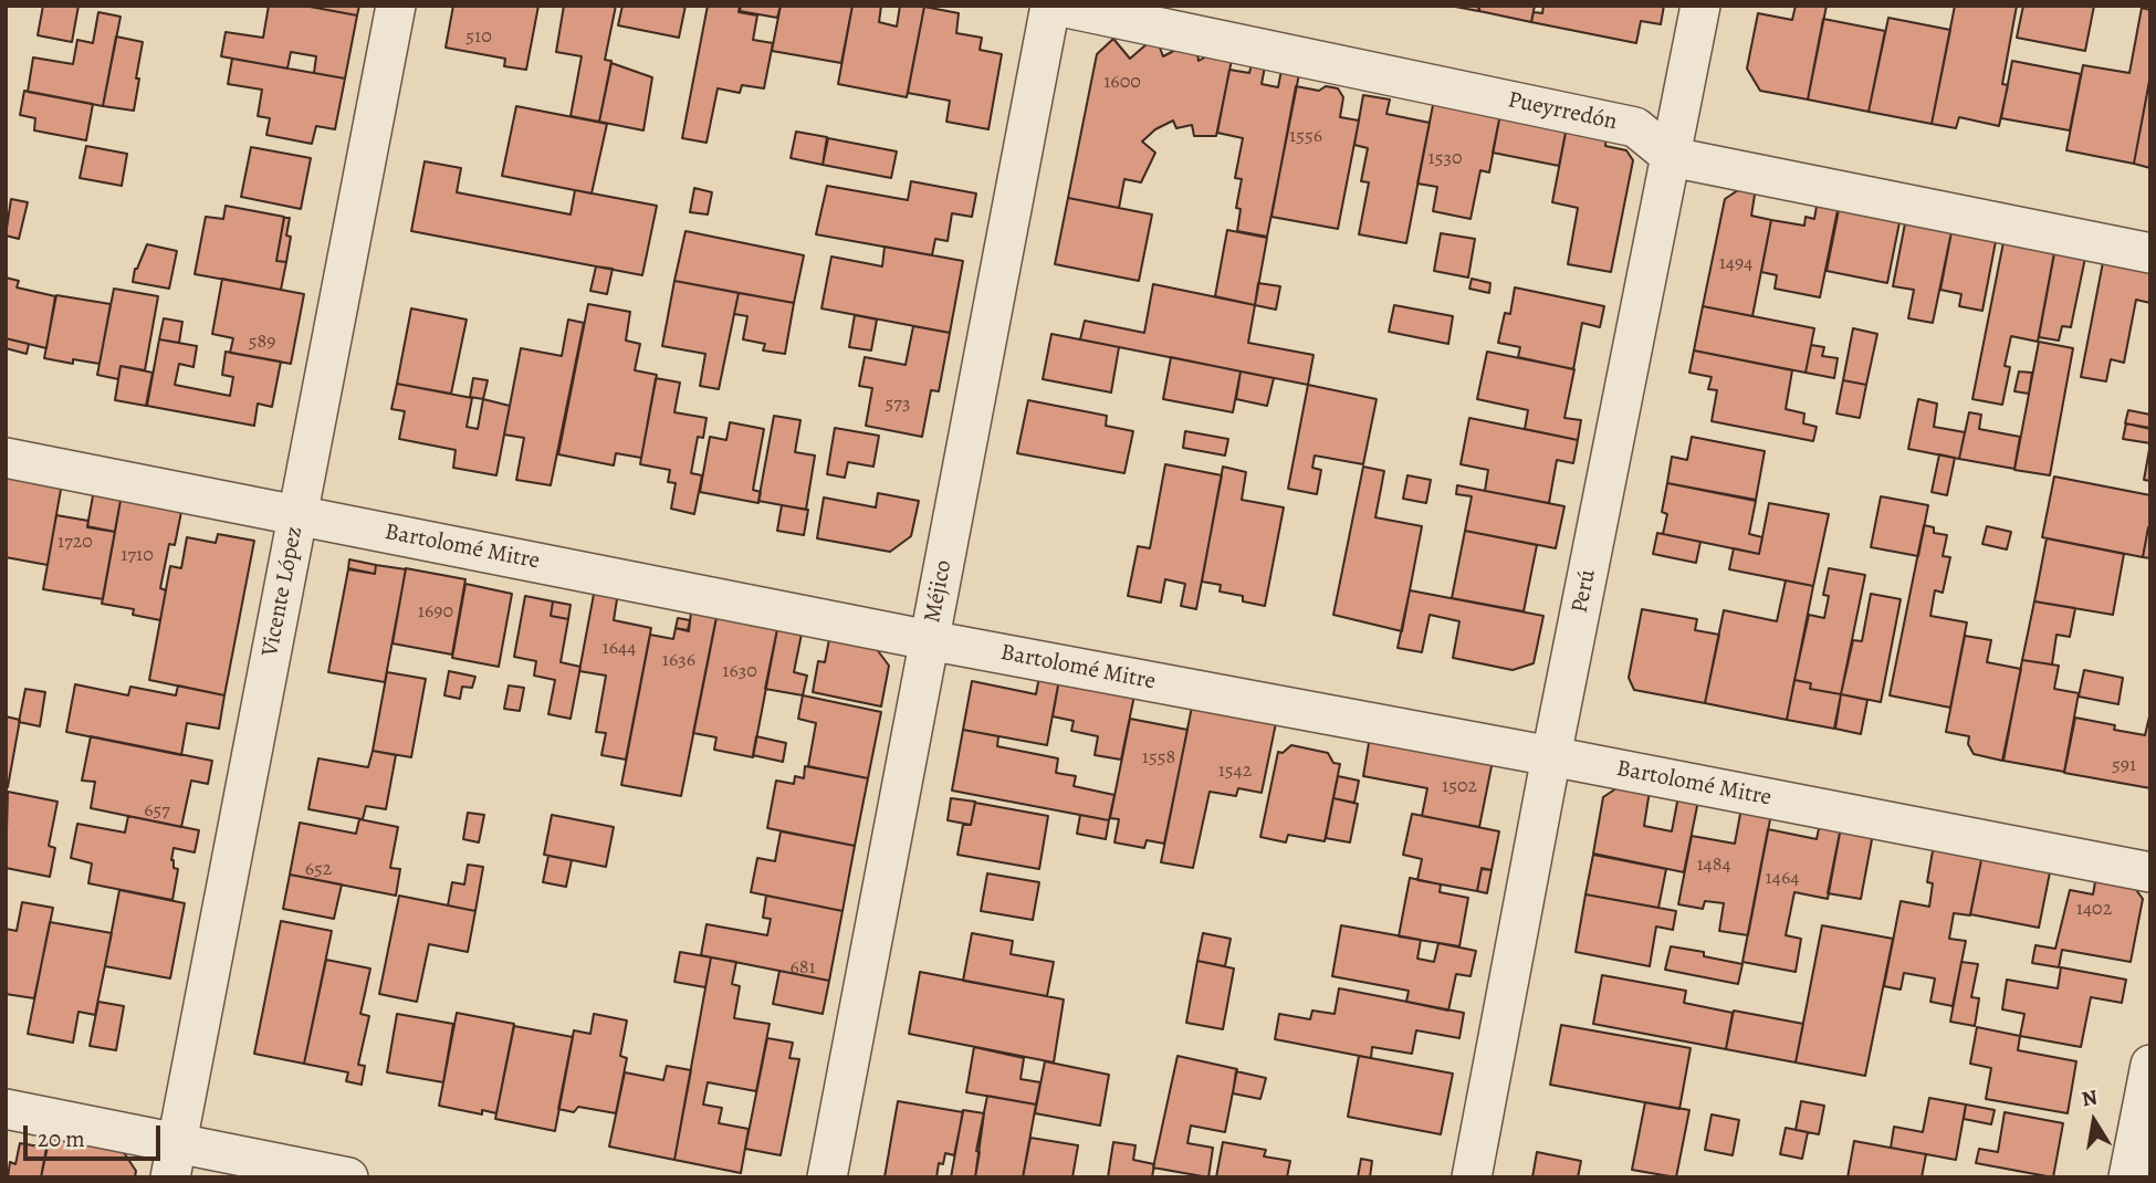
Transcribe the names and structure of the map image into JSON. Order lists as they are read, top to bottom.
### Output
{
  "streets": {
    "street": [
      "Pueyrredón",
      "Bartolomé Mitre",
      "Vicente López",
      "Méjico",
      "Perú"
    ]
  },
  "crossings": [
    ["Pueyrredón", "Méjico"],
    ["Pueyrredón", "Perú"],
    ["Bartolomé Mitre", "Vicente López"],
    ["Bartolomé Mitre", "Méjico"],
    ["Bartolomé Mitre", "Perú"]
  ],
  "house_numbers": [
    "510",
    "1600",
    "1556",
    "1530",
    "1494",
    "589",
    "573",
    "1720",
    "1710",
    "1690",
    "1644",
    "1636",
    "1630",
    "1558",
    "591",
    "1542",
    "1502",
    "657",
    "1484",
    "652",
    "1464",
    "1402",
    "681"
  ],
  "scale_bar": "20 m",
  "north": "top"
}
